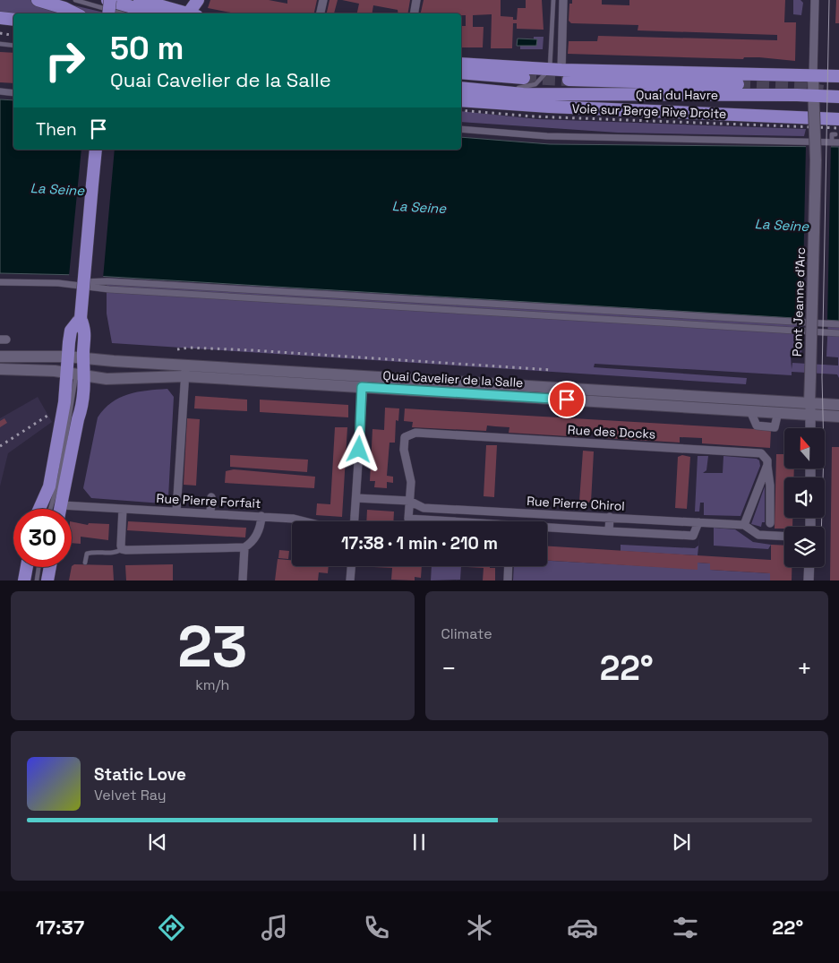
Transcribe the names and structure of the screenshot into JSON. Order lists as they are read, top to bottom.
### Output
{
  "streets": {
    "main road": [
      "Quai du Havre",
      "Voie sur Berge Rive Droite",
      "Pont Jeanne d'Arc",
      "Quai Cavelier de la Salle"
    ],
    "street": ["Rue des Docks", "Rue Pierre Forfait", "Rue Pierre Chirol"]
  },
  "crossings": [
    ["Quai du Havre", "Pont Jeanne d'Arc"],
    ["Pont Jeanne d'Arc", "Quai Cavelier de la Salle"],
    ["Rue des Docks", "Rue Pierre Chirol"]
  ],
  "water": ["La Seine"],
  "north": "top",
  "page": {
    "turn": ["50 m", "Quai Cavelier de la Salle"],
    "then": "Then",
    "limit": "30",
    "trip": "17:38 · 1 min · 210 m",
    "tile": [
      ["23", "km/h"],
      "Climate"
    ],
    "heat": ["−", "22°", "+"],
    "song": ["Static Love", "Velvet Ray"],
    "tabs": ["17:37", "22°"]
  }
}
